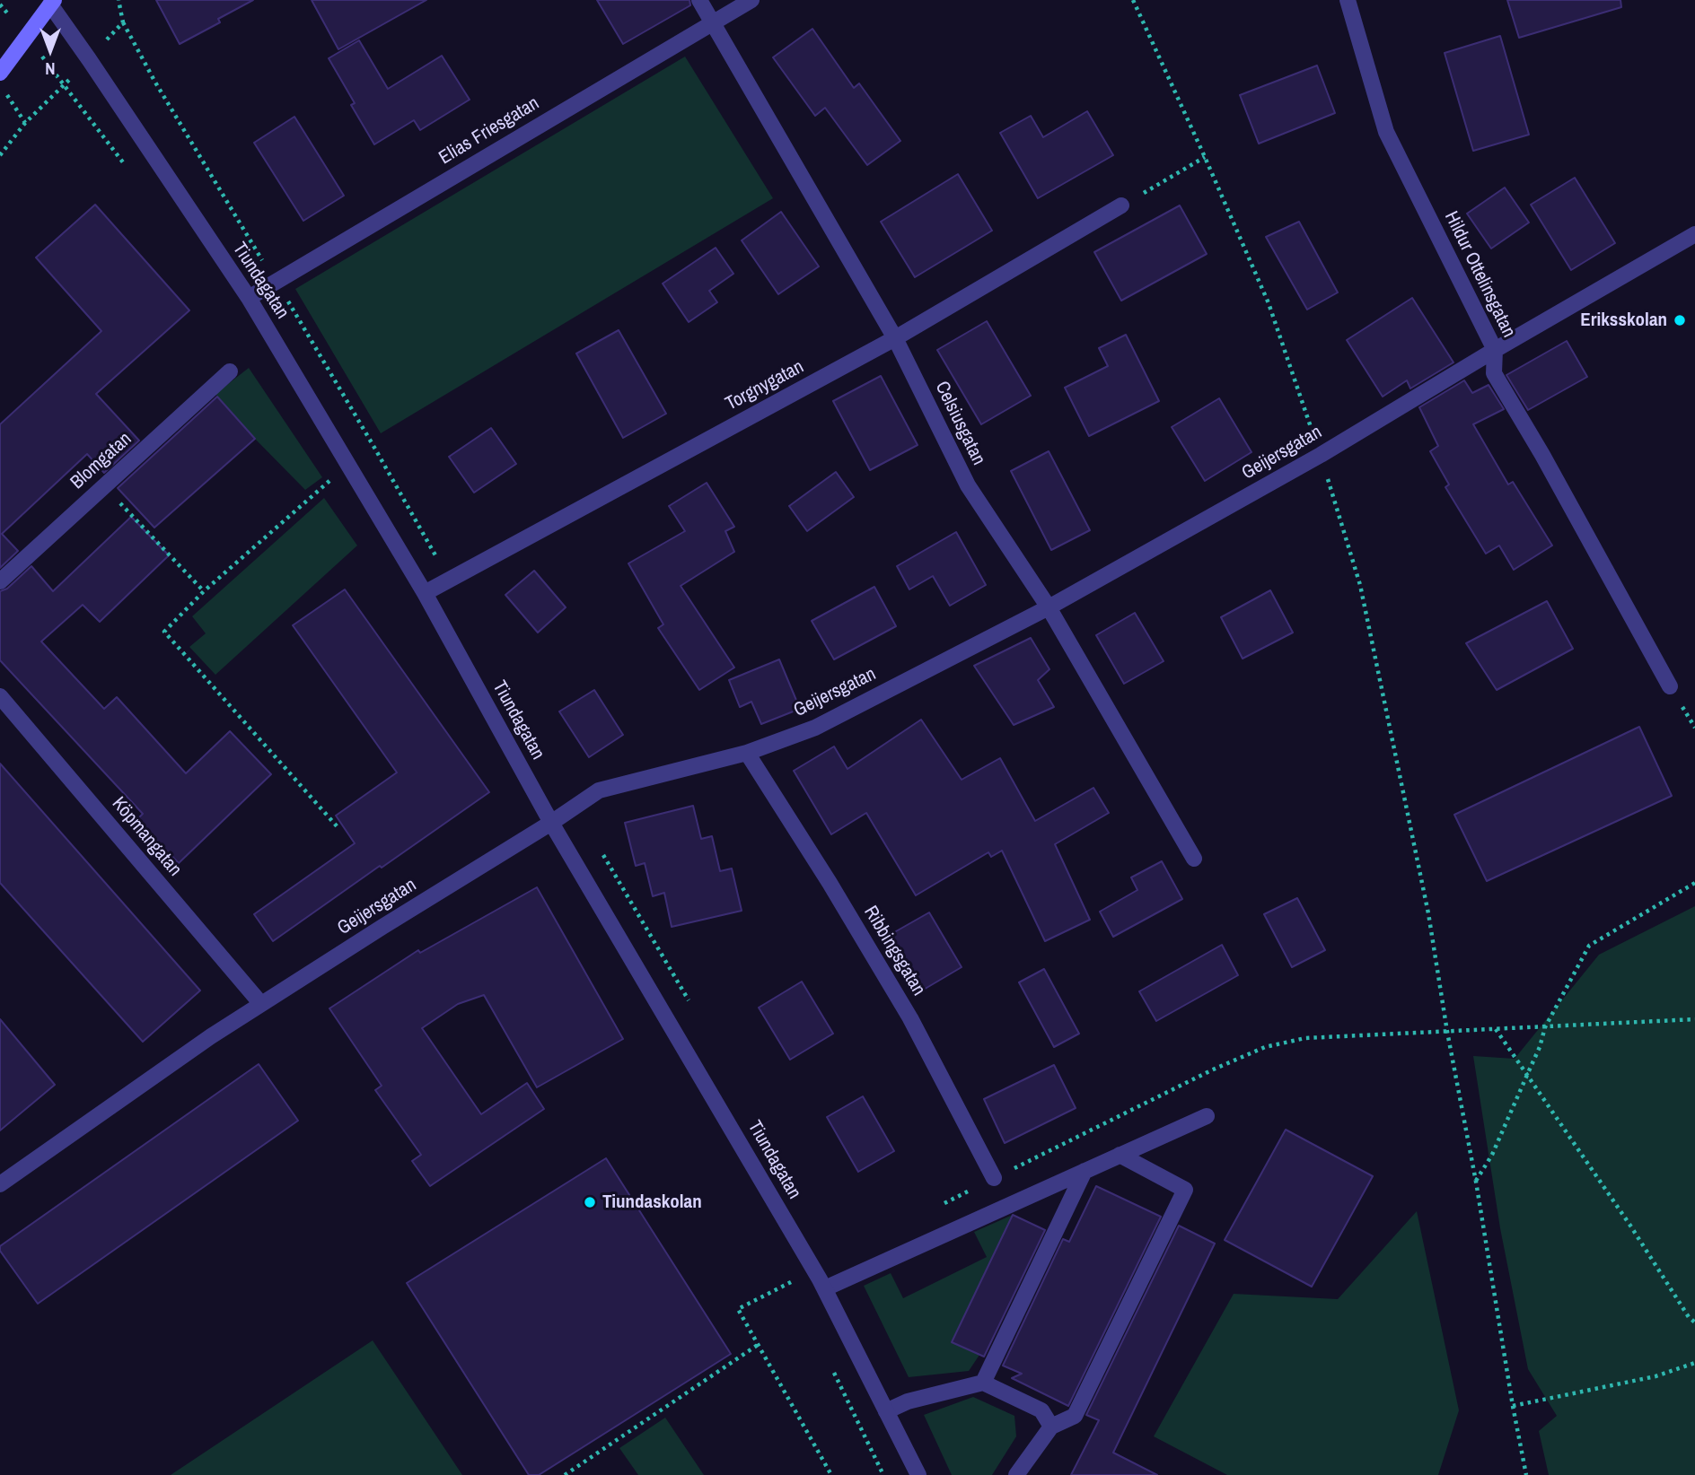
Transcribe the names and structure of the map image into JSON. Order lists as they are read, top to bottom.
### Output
{
  "streets": {
    "street": [
      "Elias Friesgatan",
      "Hildur Ottelinsgatan",
      "Tiundagatan",
      "Torgnygatan",
      "Celsiusgatan",
      "Geijersgatan",
      "Blomgatan",
      "Köpmangatan",
      "Ribbingsgatan"
    ]
  },
  "crossings": [
    ["Elias Friesgatan", "Tiundagatan"],
    ["Elias Friesgatan", "Celsiusgatan"],
    ["Hildur Ottelinsgatan", "Geijersgatan"],
    ["Tiundagatan", "Torgnygatan"],
    ["Tiundagatan", "Geijersgatan"],
    ["Torgnygatan", "Celsiusgatan"],
    ["Celsiusgatan", "Geijersgatan"],
    ["Geijersgatan", "Köpmangatan"],
    ["Geijersgatan", "Ribbingsgatan"]
  ],
  "places": ["Eriksskolan", "Tiundaskolan"],
  "north": "bottom"
}
